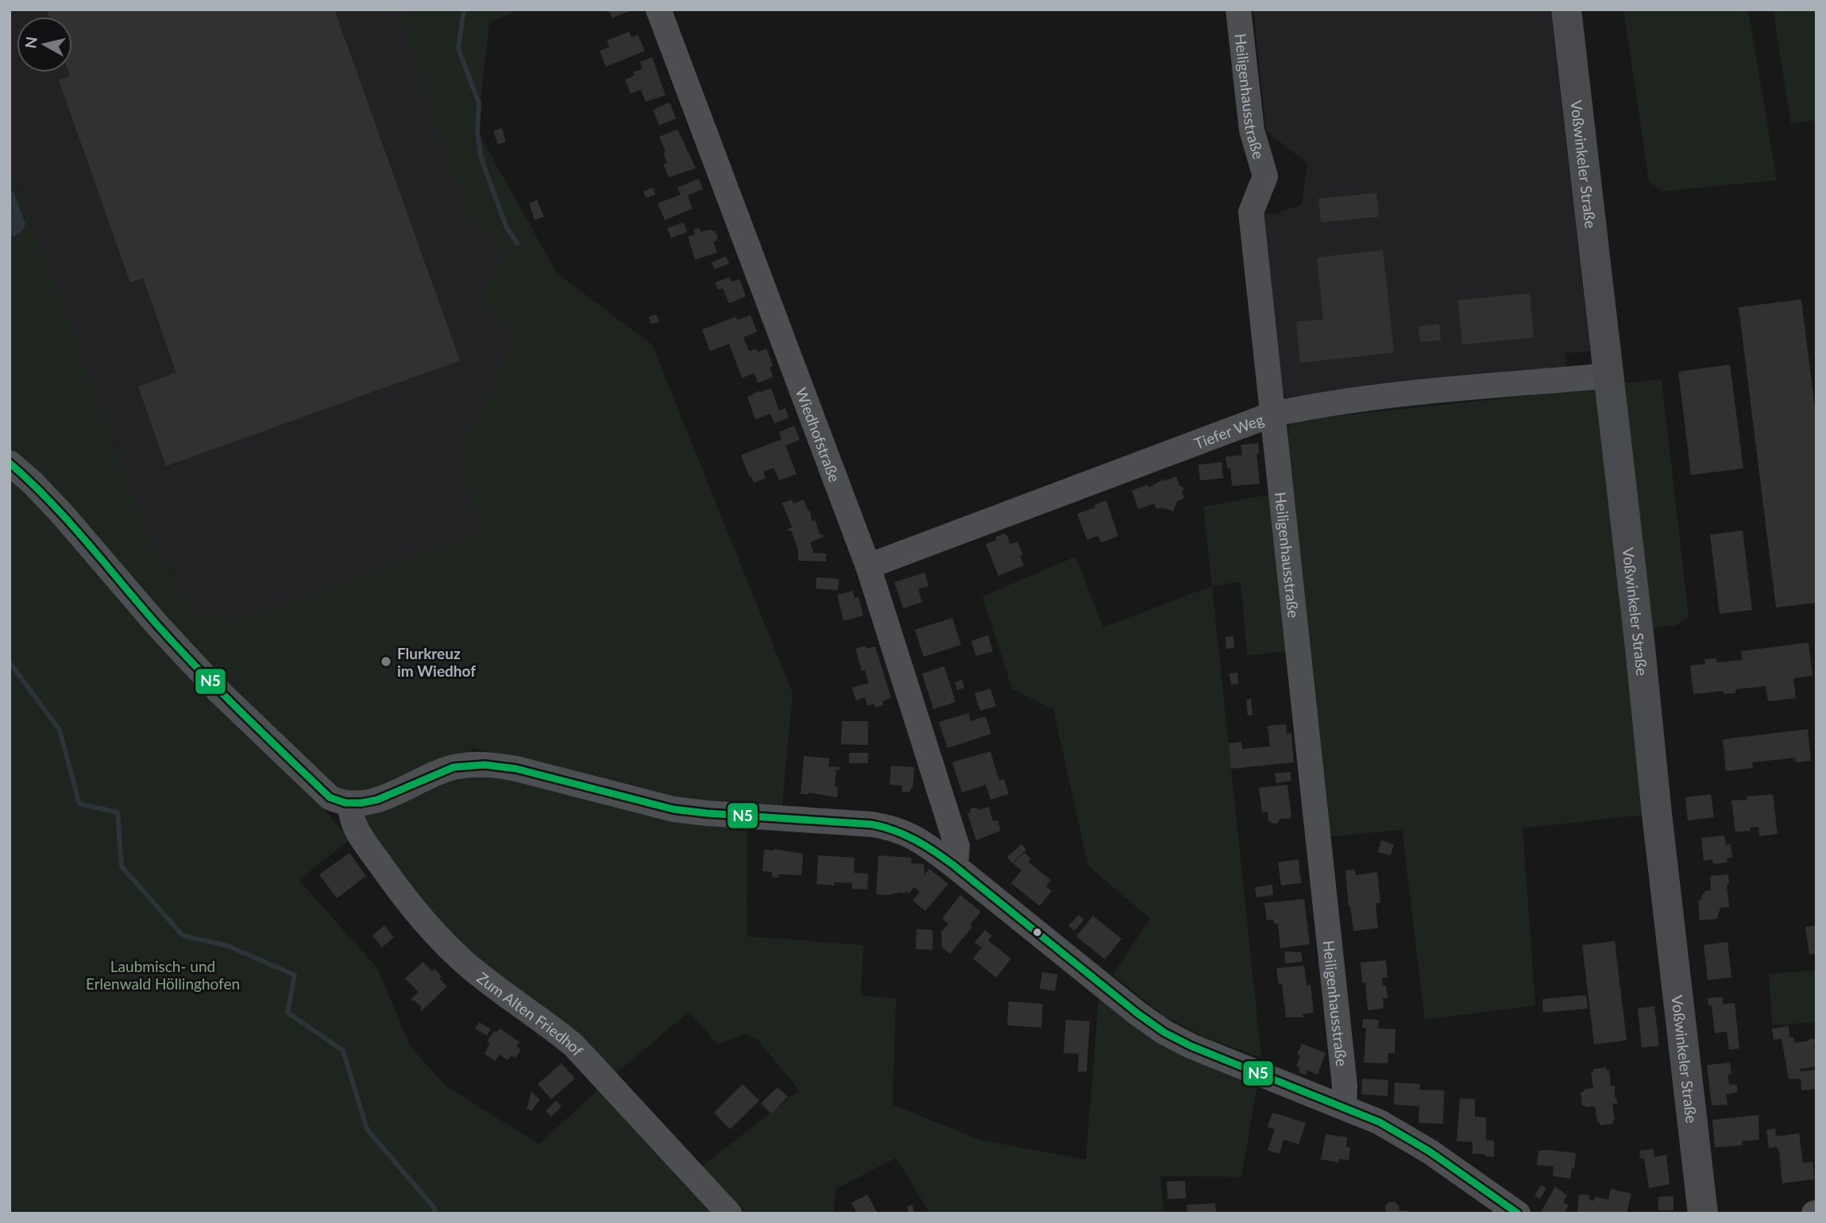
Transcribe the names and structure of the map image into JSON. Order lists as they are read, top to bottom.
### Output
{
  "streets": {
    "main road": ["Voßwinkeler Straße"],
    "street": [
      "Heiligenhausstraße",
      "Tiefer Weg",
      "Wiedhofstraße",
      "Zum Alten Friedhof"
    ]
  },
  "crossings": [
    ["Heiligenhausstraße", "Tiefer Weg"],
    ["Voßwinkeler Straße", "Tiefer Weg"],
    ["Tiefer Weg", "Wiedhofstraße"]
  ],
  "parks": ["Laubmisch- und Erlenwald Höllinghofen"],
  "places": ["Flurkreuz im Wiedhof"],
  "lines": ["transit line N5"],
  "north": "left"
}
